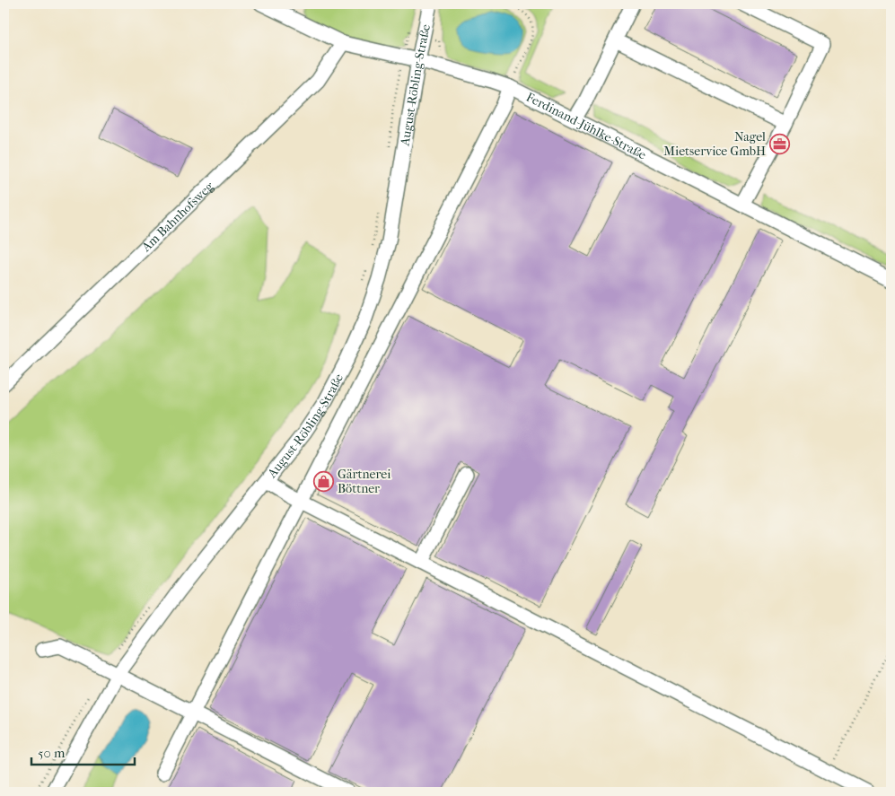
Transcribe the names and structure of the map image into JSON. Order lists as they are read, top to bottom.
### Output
{
  "streets": {
    "street": ["August-Röbling-Straße", "Ferdinand-Jühlke-Straße", "Am Bahnhofsweg"]
  },
  "crossings": [
    ["August-Röbling-Straße", "Ferdinand-Jühlke-Straße"],
    ["Ferdinand-Jühlke-Straße", "Am Bahnhofsweg"]
  ],
  "places": {
    "office": ["Nagel Mietservice GmbH"],
    "shop": ["Gärtnerei Böttner"]
  },
  "scale_bar": "50 m"
}
